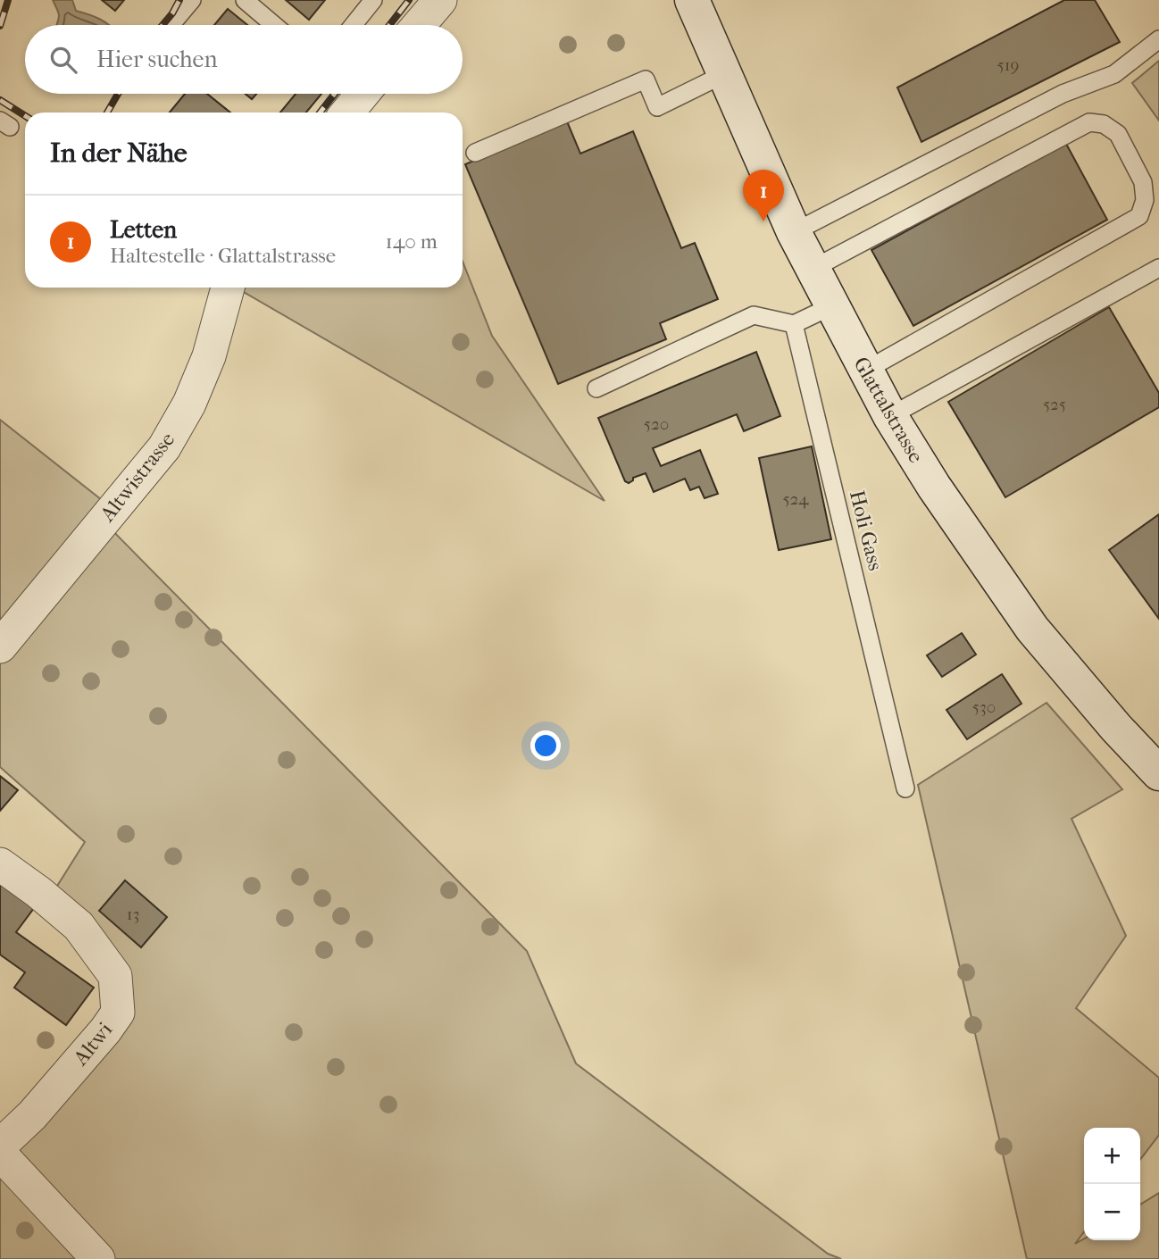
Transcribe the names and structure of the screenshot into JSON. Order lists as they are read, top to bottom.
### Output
{
  "streets": {
    "street": ["Glattalstrasse", "Altwistrasse", "Altwi"],
    "lane": ["Holi Gass"]
  },
  "house_numbers": [
    "519",
    "525",
    "520",
    "524",
    "530",
    "13"
  ],
  "page": {
    "search": "Hier suchen",
    "heading": "In der Nähe",
    "pins": "1",
    "list": [
      {
        "mark": "1",
        "name": "Letten",
        "note": "Haltestelle · Glattalstrasse",
        "value": "140 m"
      }
    ],
    "map_buttons": ["+", "−"]
  }
}
